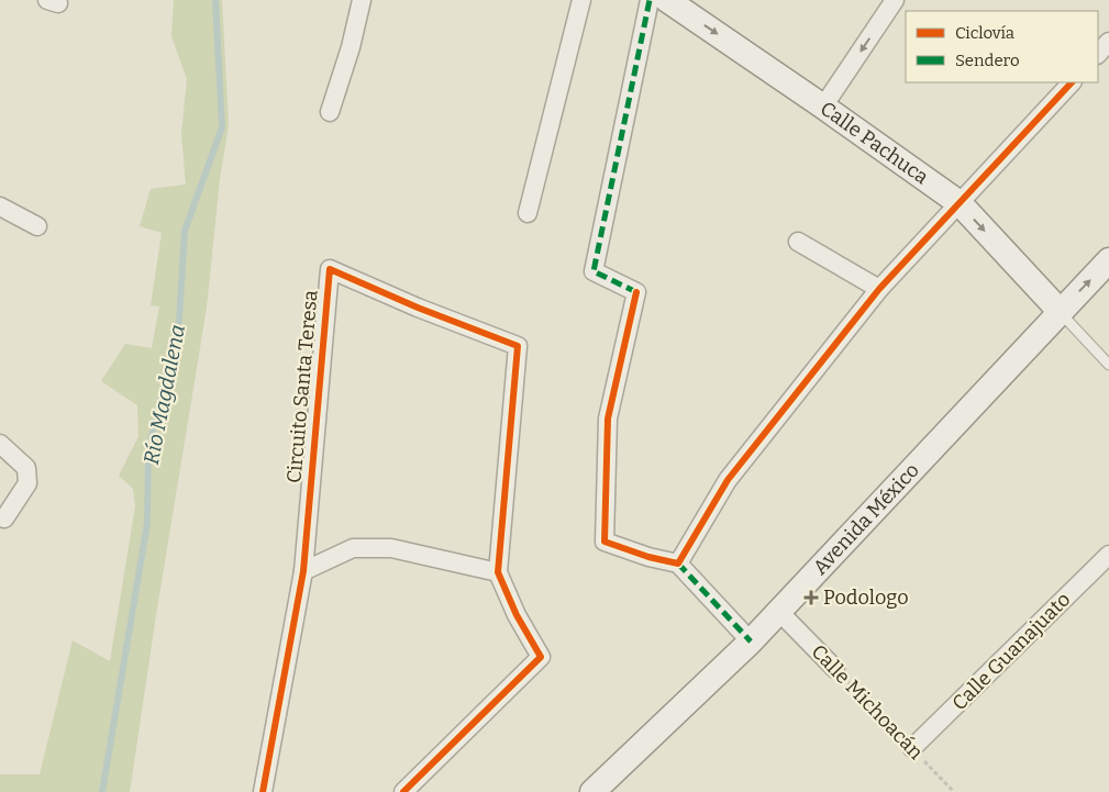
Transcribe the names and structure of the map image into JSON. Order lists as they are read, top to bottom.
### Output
{
  "streets": {
    "street": [
      "Calle Pachuca",
      "Circuito Santa Teresa",
      "Avenida México",
      "Calle Guanajuato",
      "Calle Michoacán"
    ]
  },
  "crossings": [
    ["Calle Pachuca", "Avenida México"],
    ["Avenida México", "Calle Michoacán"],
    ["Calle Guanajuato", "Calle Michoacán"]
  ],
  "one_way": ["Calle Pachuca"],
  "water": ["Río Magdalena"],
  "places": {
    "health": ["Podologo"]
  },
  "legend": ["Ciclovía", "Sendero"]
}
